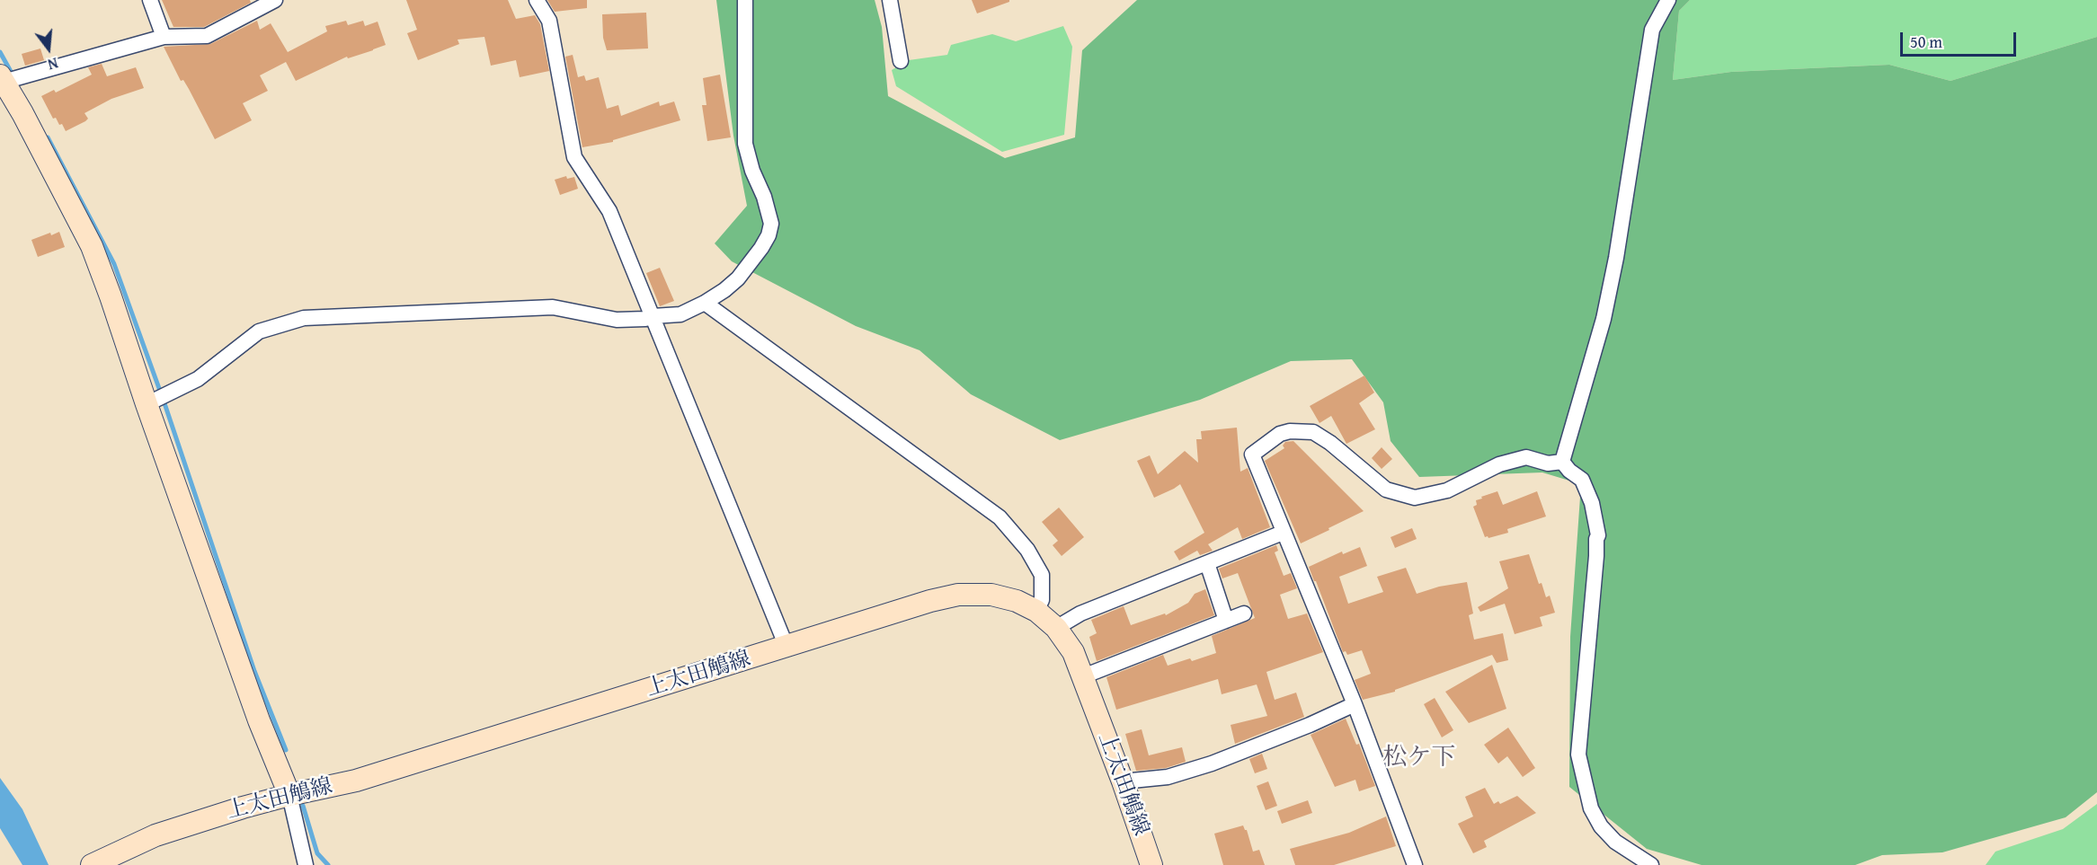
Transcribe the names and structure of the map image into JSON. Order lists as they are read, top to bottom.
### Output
{
  "streets": {
    "main road": ["上太田鵤線"]
  },
  "districts": ["松ケ下"],
  "scale_bar": "50 m",
  "north": "bottom"
}
